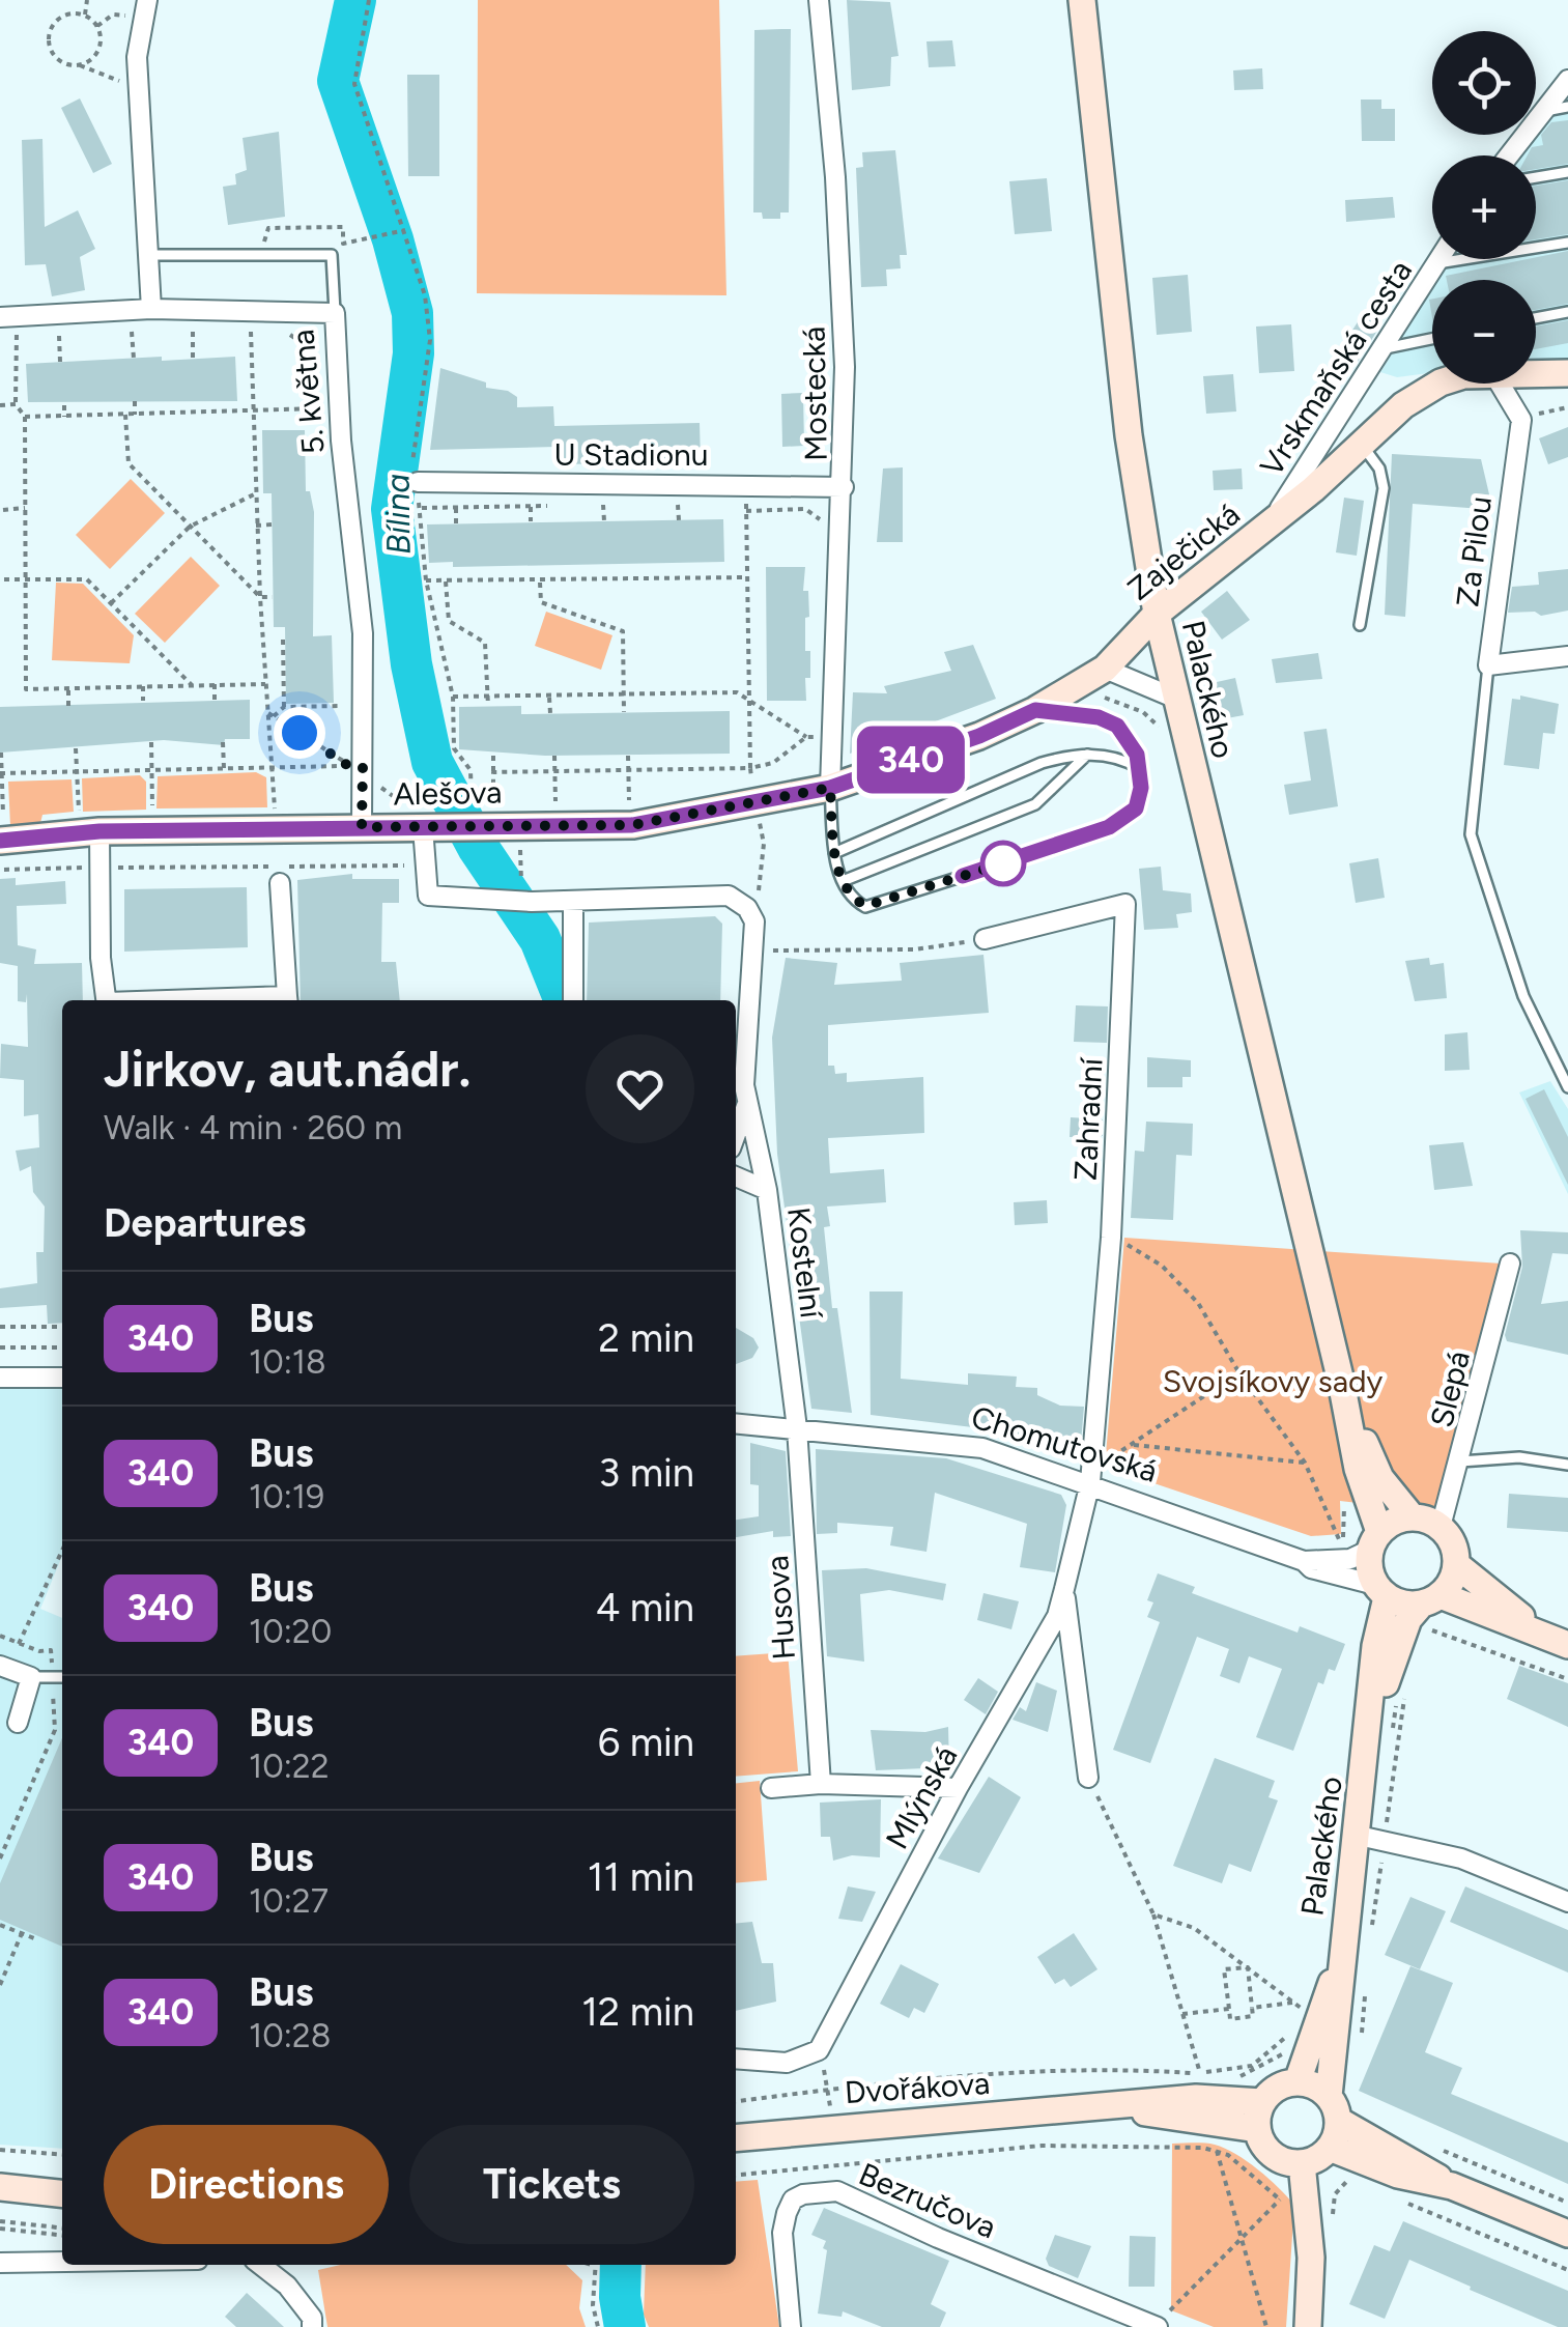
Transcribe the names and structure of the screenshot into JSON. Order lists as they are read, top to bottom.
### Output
{
  "streets": {
    "street": [
      "Vrskmaňská cesta",
      "5. května",
      "Mostecká",
      "U Stadionu",
      "Zaječická",
      "Za Pilou",
      "Palackého",
      "Alešova",
      "Zahradní",
      "Kostelní",
      "Slepá",
      "Chomutovská",
      "Husova",
      "Mlýnská",
      "Dvořákova",
      "Bezručova"
    ]
  },
  "crossings": [
    ["Vrskmaňská cesta", "Zaječická"],
    ["5. května", "Alešova"],
    ["Mostecká", "U Stadionu"],
    ["Mostecká", "Zaječická"],
    ["Mostecká", "Alešova"],
    ["Zaječická", "Palackého"],
    ["Zaječická", "Alešova"],
    ["Palackého", "Slepá"],
    ["Palackého", "Chomutovská"],
    ["Palackého", "Dvořákova"],
    ["Zahradní", "Chomutovská"],
    ["Zahradní", "Mlýnská"],
    ["Kostelní", "Chomutovská"],
    ["Kostelní", "Husova"],
    ["Slepá", "Chomutovská"],
    ["Chomutovská", "Husova"],
    ["Chomutovská", "Mlýnská"]
  ],
  "water": ["Bílina"],
  "parks": ["Svojsíkovy sady"],
  "lines": ["bus line 340"],
  "page": {
    "on_map": "340",
    "map_buttons": ["+", "−"],
    "heading": [
      ["Jirkov, aut.nádr.", "Walk · 4 min · 260 m"],
      "Departures"
    ],
    "list": [
      {
        "mark": "340",
        "name": "Bus",
        "note": "10:18",
        "value": "2 min"
      },
      {
        "mark": "340",
        "name": "Bus",
        "note": "10:19",
        "value": "3 min"
      },
      {
        "mark": "340",
        "name": "Bus",
        "note": "10:20",
        "value": "4 min"
      },
      {
        "mark": "340",
        "name": "Bus",
        "note": "10:22",
        "value": "6 min"
      },
      {
        "mark": "340",
        "name": "Bus",
        "note": "10:27",
        "value": "11 min"
      },
      {
        "mark": "340",
        "name": "Bus",
        "note": "10:28",
        "value": "12 min"
      }
    ],
    "buttons": ["Directions", "Tickets"]
  }
}
